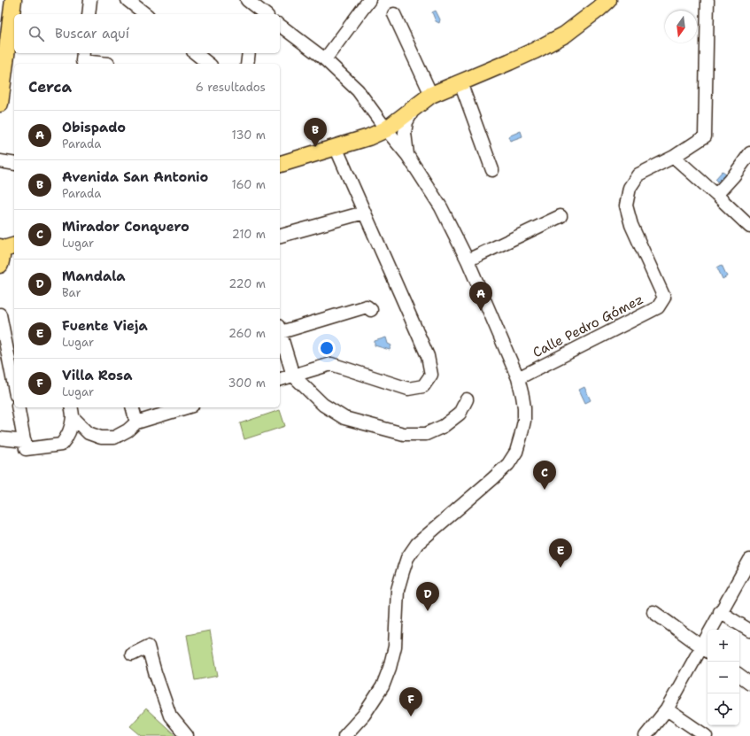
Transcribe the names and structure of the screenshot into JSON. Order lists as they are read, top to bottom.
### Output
{
  "streets": {
    "street": ["Calle Pedro Gómez"]
  },
  "north": "bottom",
  "page": {
    "search": "Buscar aquí",
    "heading": ["Cerca", "6 resultados"],
    "list": [
      {
        "mark": "A",
        "name": "Obispado",
        "note": "Parada",
        "value": "130 m"
      },
      {
        "mark": "B",
        "name": "Avenida San Antonio",
        "note": "Parada",
        "value": "160 m"
      },
      {
        "mark": "C",
        "name": "Mirador Conquero",
        "note": "Lugar",
        "value": "210 m"
      },
      {
        "mark": "D",
        "name": "Mandala",
        "note": "Bar",
        "value": "220 m"
      },
      {
        "mark": "E",
        "name": "Fuente Vieja",
        "note": "Lugar",
        "value": "260 m"
      },
      {
        "mark": "F",
        "name": "Villa Rosa",
        "note": "Lugar",
        "value": "300 m"
      }
    ],
    "pins": [
      "B",
      "A",
      "C",
      "E",
      "D",
      "F"
    ],
    "map_buttons": ["+", "−"]
  }
}
